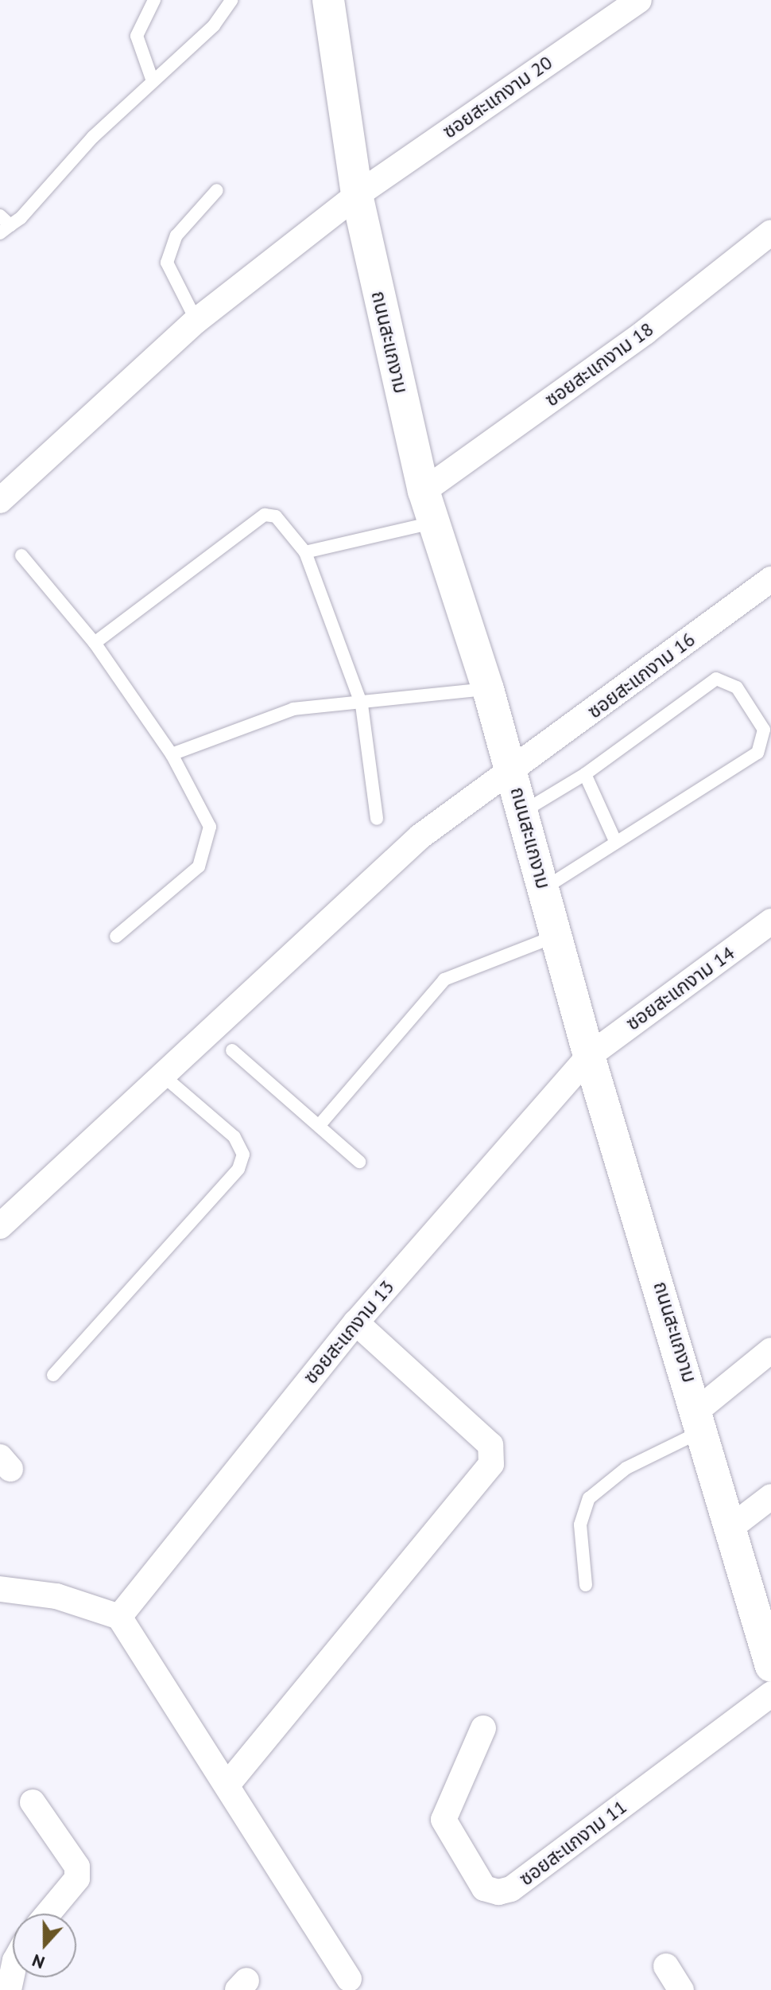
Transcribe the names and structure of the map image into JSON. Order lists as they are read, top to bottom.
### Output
{
  "streets": {
    "street": [
      "ซอยสะแกงาม 20",
      "ถนนสะแกงาม",
      "ซอยสะแกงาม 18",
      "ซอยสะแกงาม 16",
      "ซอยสะแกงาม 14",
      "ซอยสะแกงาม 13",
      "ซอยสะแกงาม 11"
    ]
  },
  "crossings": [
    ["ซอยสะแกงาม 20", "ถนนสะแกงาม"],
    ["ถนนสะแกงาม", "ซอยสะแกงาม 18"],
    ["ถนนสะแกงาม", "ซอยสะแกงาม 16"],
    ["ถนนสะแกงาม", "ซอยสะแกงาม 14"],
    ["ถนนสะแกงาม", "ซอยสะแกงาม 13"],
    ["ซอยสะแกงาม 14", "ซอยสะแกงาม 13"]
  ],
  "north": "bottom"
}
